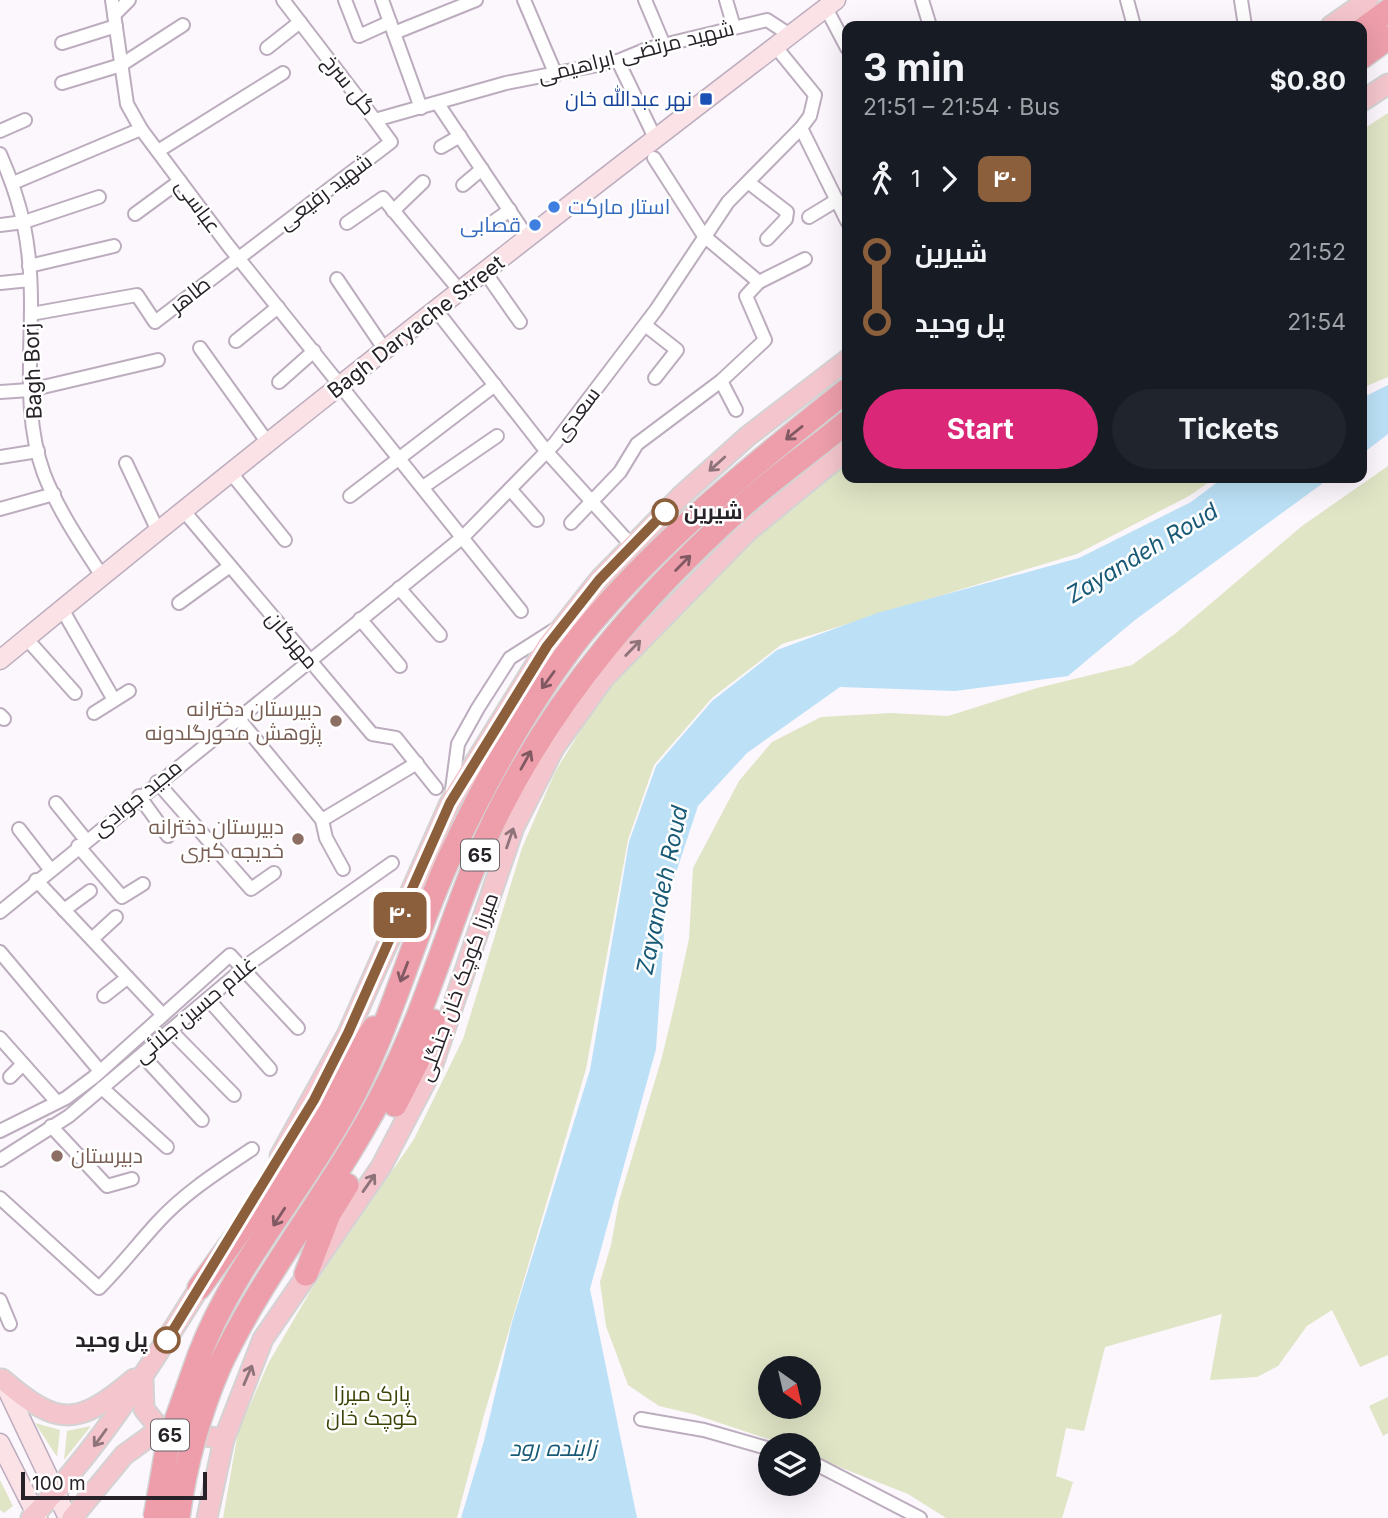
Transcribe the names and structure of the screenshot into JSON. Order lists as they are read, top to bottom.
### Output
{
  "streets": {
    "highway": ["65"],
    "main road": ["میرزا کوچک خان جنگلی"],
    "street": [
      "شهید مرتضی ابراهیمی",
      "گل سرخ",
      "شهید رفیعی",
      "عباسی",
      "طاهر",
      "Bagh Daryache Street",
      "Bagh Borj",
      "سعدی",
      "مهرگان",
      "مجید جوادی",
      "غلام حسین جلائی"
    ]
  },
  "crossings": [
    ["شهید مرتضی ابراهیمی", "گل سرخ"],
    ["شهید مرتضی ابراهیمی", "Bagh Daryache Street"],
    ["گل سرخ", "شهید رفیعی"],
    ["شهید رفیعی", "عباسی"],
    ["شهید رفیعی", "طاهر"],
    ["عباسی", "طاهر"],
    ["عباسی", "Bagh Daryache Street"],
    ["عباسی", "سعدی"],
    ["طاهر", "Bagh Borj"],
    ["Bagh Daryache Street", "Bagh Borj"],
    ["Bagh Daryache Street", "مهرگان"],
    ["سعدی", "مهرگان"],
    ["سعدی", "مجید جوادی"],
    ["مهرگان", "مجید جوادی"]
  ],
  "water": ["Zayandeh Roud", "زاینده رود"],
  "parks": ["پارک میرزا کوچک خان"],
  "places": {
    "transit": ["نهر عبدالله خان"],
    "other": [
      "استار مارکت",
      "قصابی",
      "شیرین",
      "دبیرستان دخترانه پژوهش محورگلدونه",
      "دبیرستان دخترانه خدیجه کبری",
      "دبیرستان",
      "پل وحید"
    ]
  },
  "lines": ["bus line ۴۰"],
  "scale_bar": "100 m",
  "north": "bottom right",
  "page": {
    "on_map": "۴۰",
    "heading": ["3 min", "21:51 – 21:54 · Bus", "$0.80"],
    "legs": ["1", "۴۰"],
    "list": [
      {
        "name": "شیرین",
        "value": "21:52"
      },
      {
        "name": "پل وحید",
        "value": "21:54"
      }
    ],
    "buttons": ["Start", "Tickets"],
    "scale": "100 m"
  }
}
